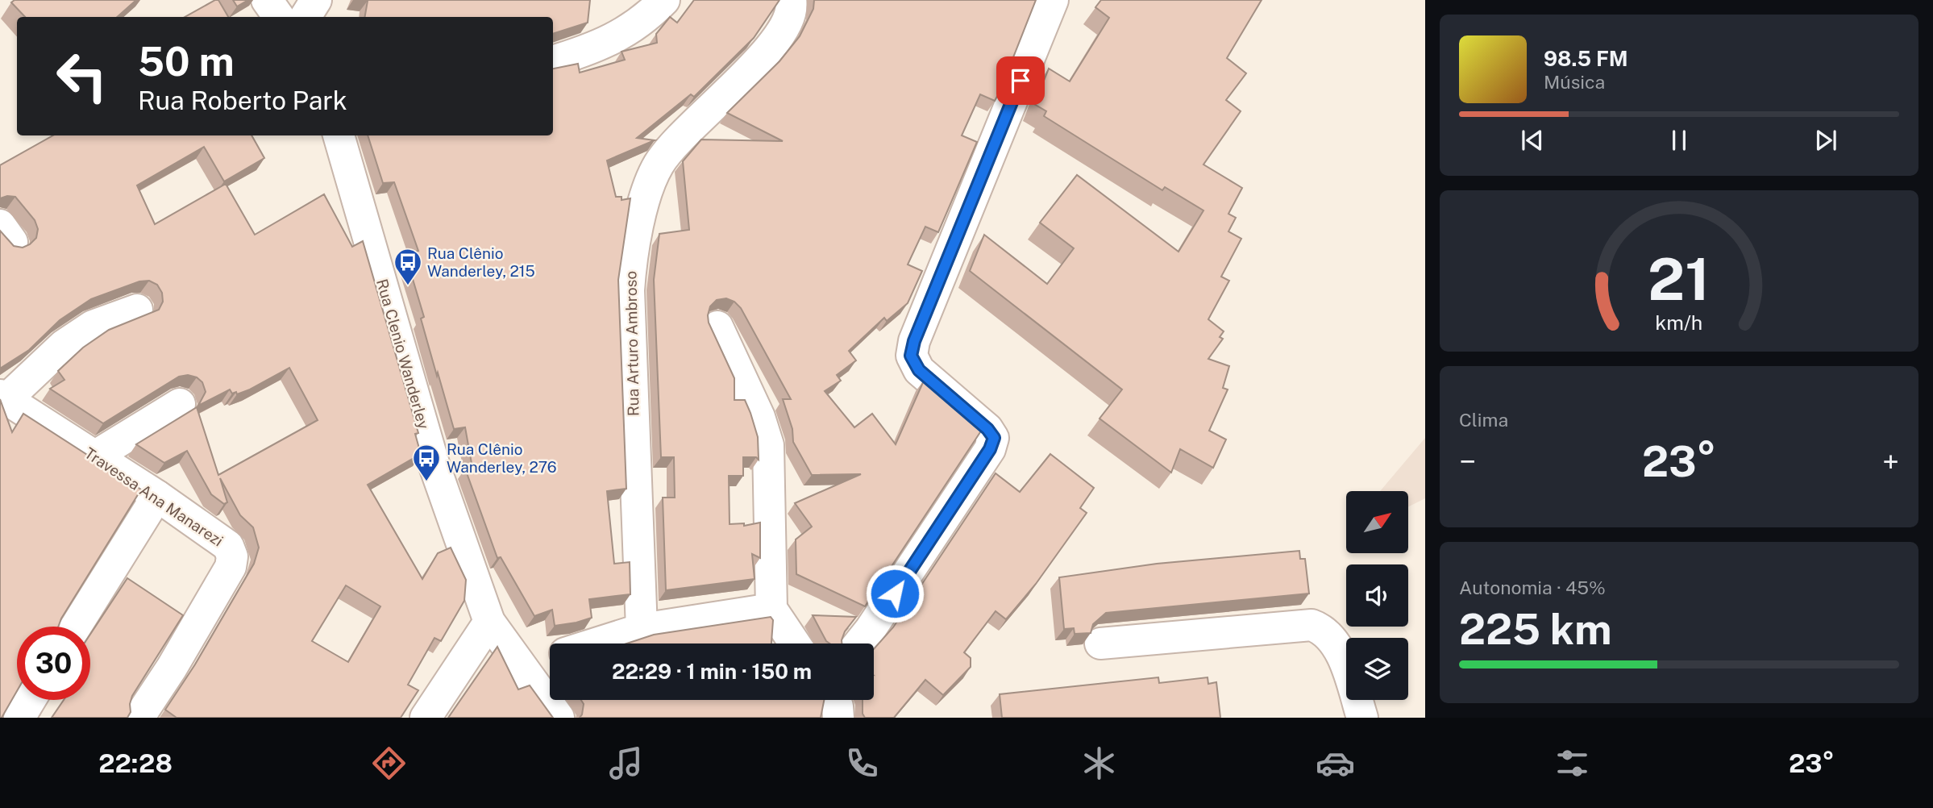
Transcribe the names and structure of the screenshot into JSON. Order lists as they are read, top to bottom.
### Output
{
  "streets": {
    "street": ["Rua Arturo Ambroso", "Rua Clenio Wanderley", "Travessa Ana Manarezi"]
  },
  "places": {
    "bus stop": ["Rua Clênio Wanderley, 215", "Rua Clênio Wanderley, 276"]
  },
  "north": "top right",
  "page": {
    "turn": ["50 m", "Rua Roberto Park"],
    "song": ["98.5 FM", "Música"],
    "tile": [
      "Clima",
      ["Autonomia · 45%", "225 km"]
    ],
    "heat": ["−", "23°", "+"],
    "limit": "30",
    "trip": "22:29 · 1 min · 150 m",
    "tabs": ["22:28", "23°"],
    "gauge": ["21", "km/h"]
  }
}
